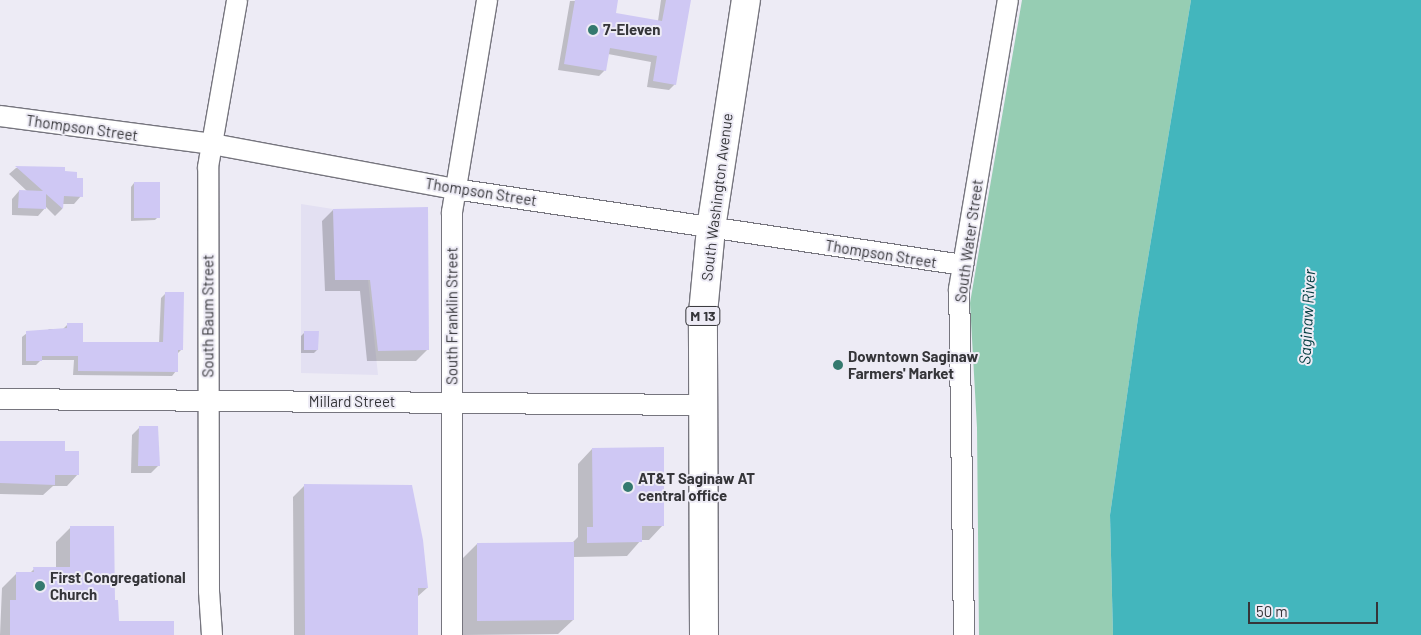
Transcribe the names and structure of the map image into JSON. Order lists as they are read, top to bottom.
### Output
{
  "streets": {
    "main road": ["South Washington Avenue", "M 13"],
    "street": [
      "Thompson Street",
      "South Water Street",
      "South Baum Street",
      "South Franklin Street",
      "Millard Street"
    ]
  },
  "crossings": [
    ["Thompson Street", "South Washington Avenue"],
    ["Thompson Street", "South Water Street"],
    ["Thompson Street", "South Baum Street"],
    ["Thompson Street", "South Franklin Street"],
    ["South Washington Avenue", "Millard Street"],
    ["South Baum Street", "Millard Street"],
    ["South Franklin Street", "Millard Street"]
  ],
  "water": ["Saginaw River"],
  "places": [
    "7-Eleven",
    "Downtown Saginaw Farmers' Market",
    "AT&T Saginaw AT central office",
    "First Congregational Church"
  ],
  "scale_bar": "50 m"
}
